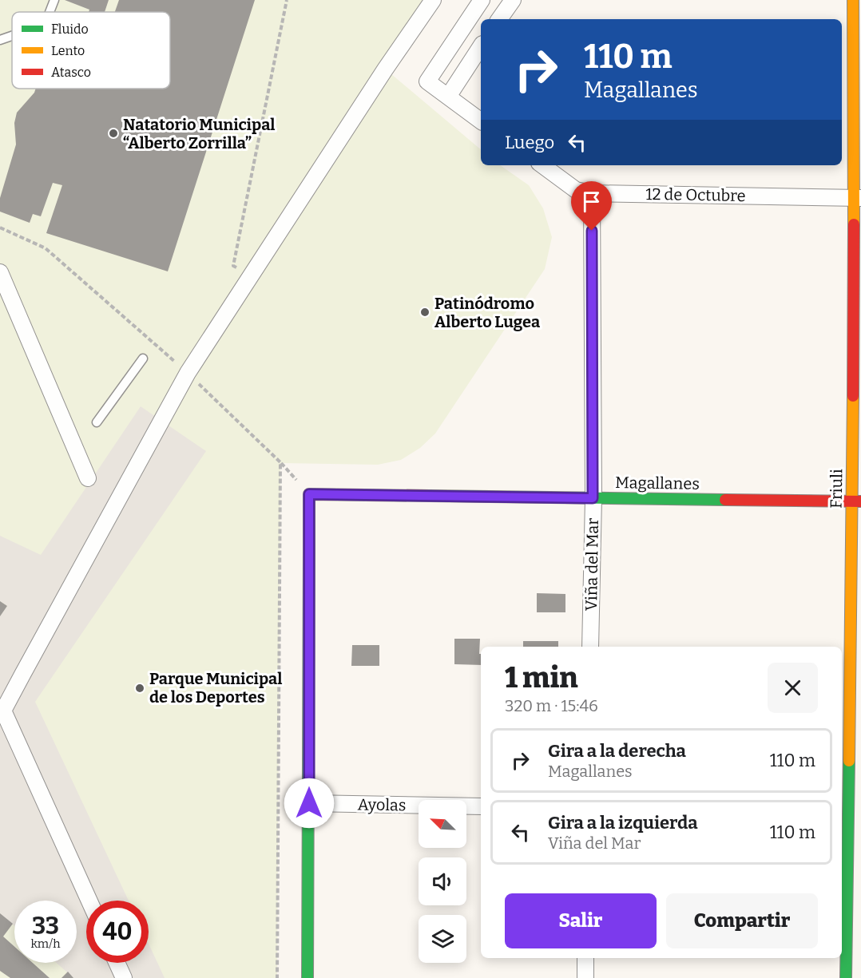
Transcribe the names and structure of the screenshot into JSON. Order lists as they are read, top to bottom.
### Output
{
  "streets": {
    "street": [
      "12 de Octubre",
      "Magallanes",
      "Friuli",
      "Viña del Mar",
      "Ayolas"
    ]
  },
  "crossings": [
    ["12 de Octubre", "Friuli"],
    ["12 de Octubre", "Viña del Mar"],
    ["Magallanes", "Friuli"],
    ["Magallanes", "Viña del Mar"],
    ["Magallanes", "Ayolas"]
  ],
  "places": ["Natatorio Municipal “Alberto Zorrilla”", "Patinódromo Alberto Lugea", "Parque Municipal de los Deportes"],
  "legend": ["Fluido", "Lento", "Atasco"],
  "north": "top left",
  "page": {
    "turn": ["110 m", "Magallanes"],
    "then": "Luego",
    "heading": ["1 min", "320 m · 15:46"],
    "list": [
      {
        "name": "Gira a la derecha",
        "note": "Magallanes",
        "value": "110 m"
      },
      {
        "name": "Gira a la izquierda",
        "note": "Viña del Mar",
        "value": "110 m"
      }
    ],
    "buttons": ["Salir", "Compartir"],
    "speed": "33 km/h",
    "limit": "40"
  }
}
